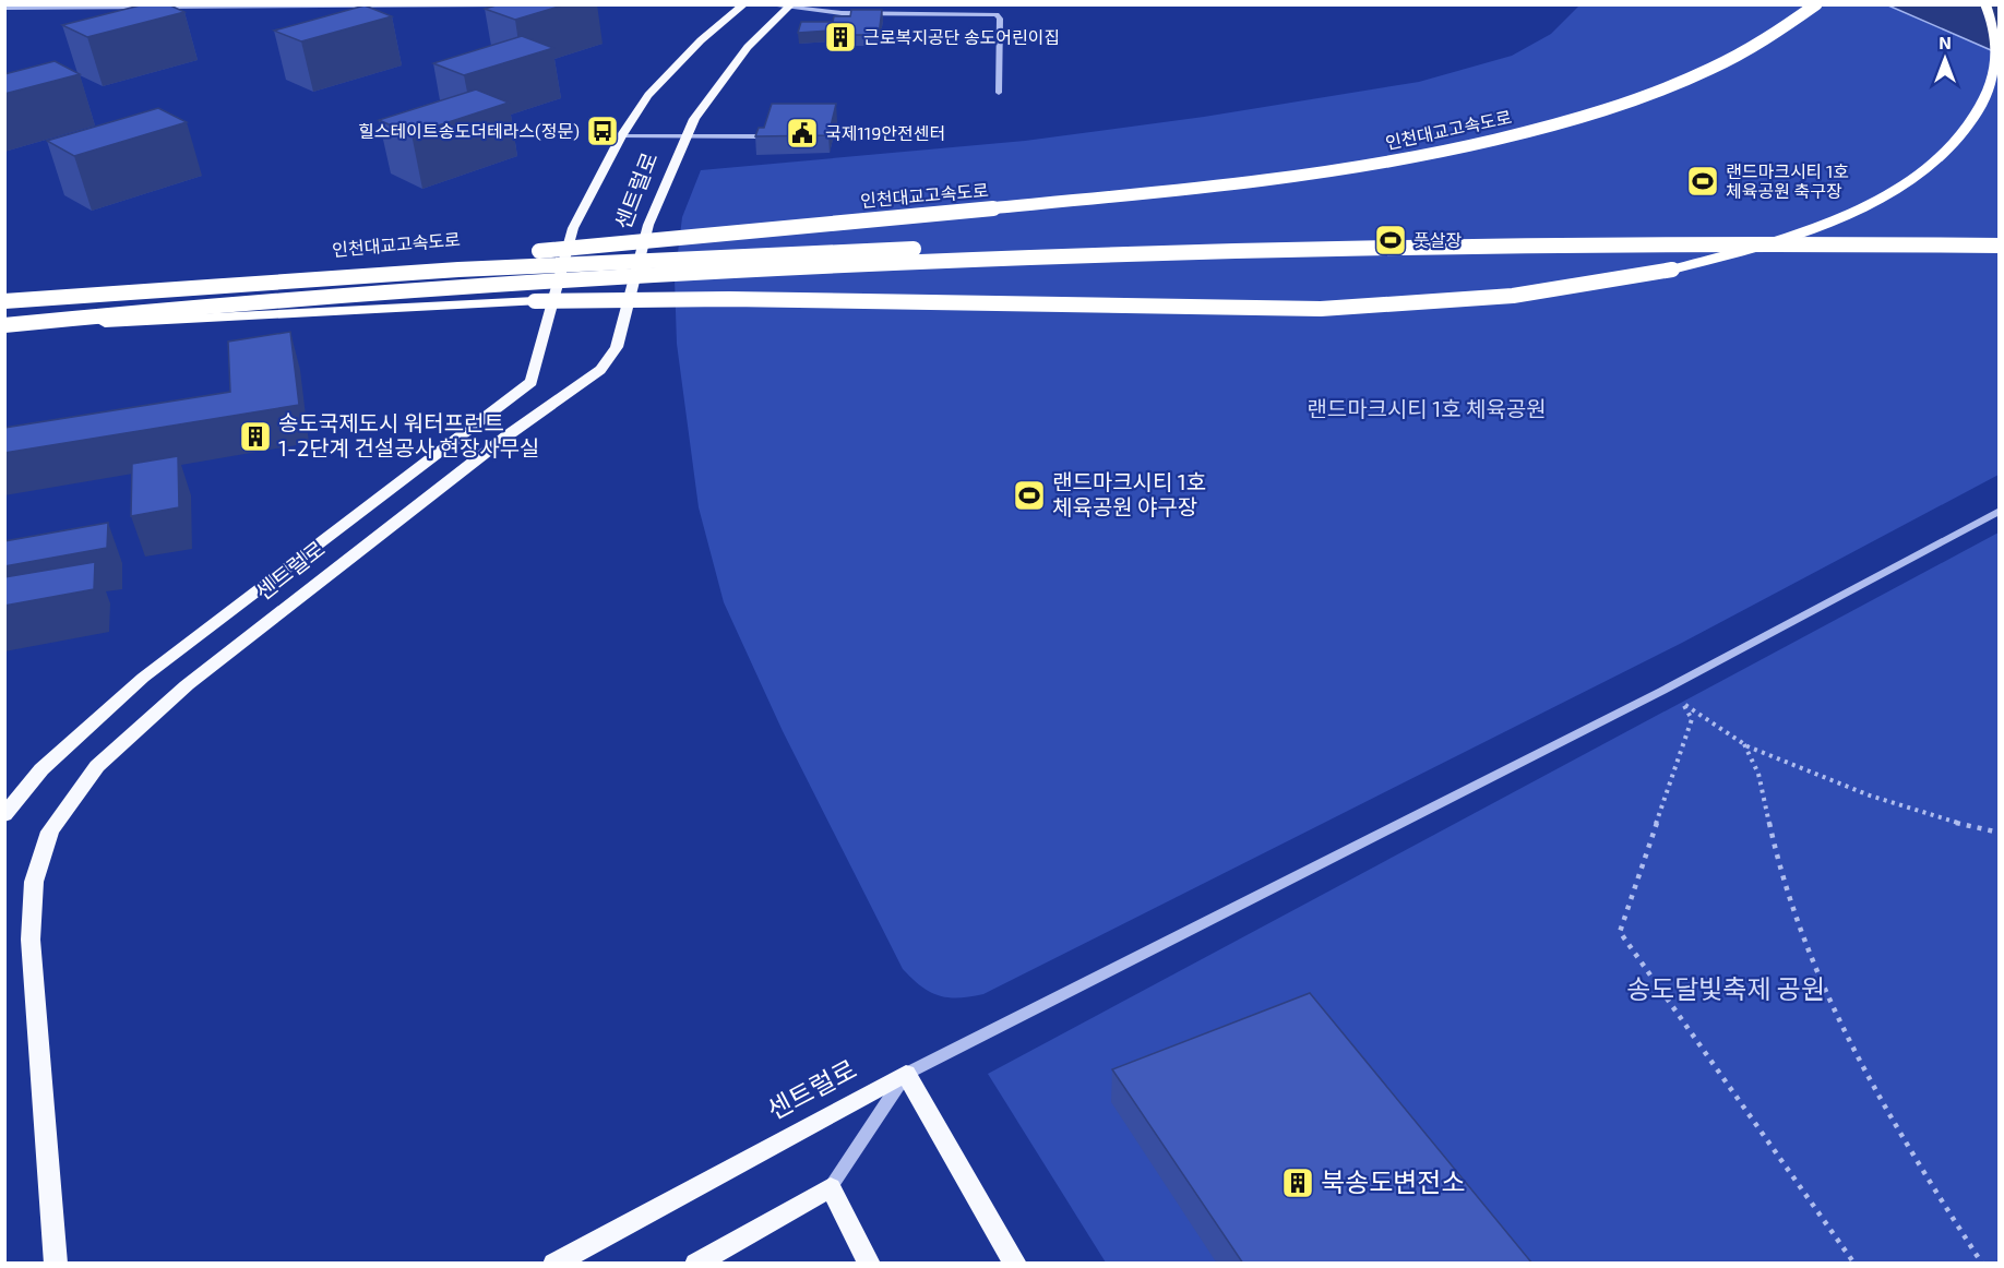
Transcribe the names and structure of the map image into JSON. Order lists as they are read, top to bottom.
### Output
{
  "streets": {
    "highway": ["인천대교고속도로"],
    "main road": ["센트럴로"]
  },
  "parks": ["랜드마크시티 1호 체육공원", "송도달빛축제 공원"],
  "places": {
    "building": ["근로복지공단 송도어린이집", "송도국제도시 워터프런트 1-2단계 건설공사 현장사무실", "북송도변전소"],
    "bus stop": ["힐스테이트송도더테라스(정문)"],
    "public building": ["국제119안전센터"],
    "sports": ["랜드마크시티 1호 체육공원 축구장", "풋살장", "랜드마크시티 1호 체육공원 야구장"]
  },
  "north": "top"
}
